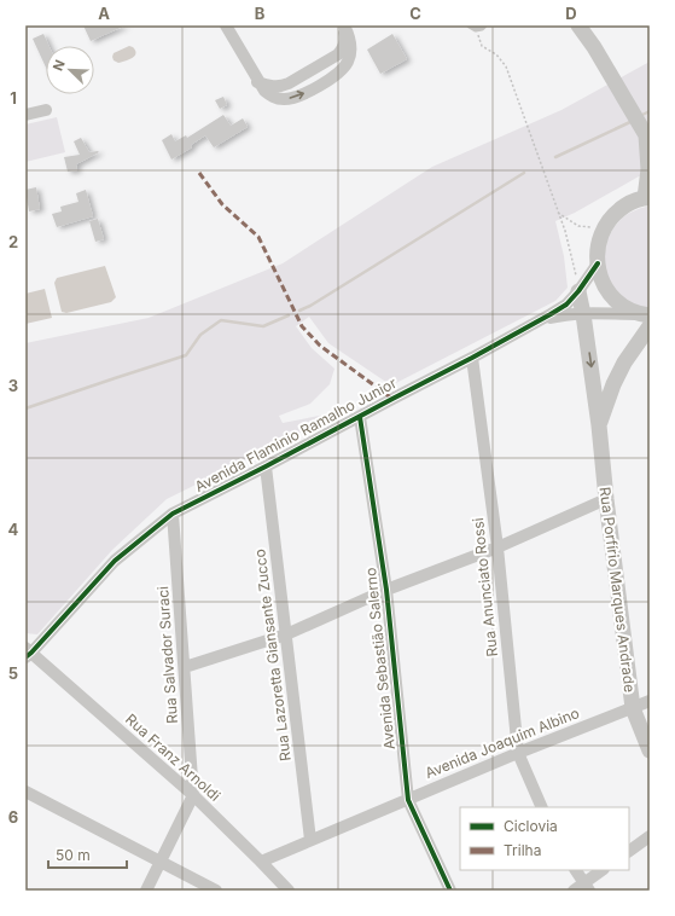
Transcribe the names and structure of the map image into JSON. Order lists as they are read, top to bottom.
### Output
{
  "streets": {
    "street": [
      "Avenida Flaminio Ramalho Junior",
      "Rua Anunciato Rossi",
      "Rua Porfírio Marques Andrade",
      "Rua Salvador Suraci",
      "Rua Lazoretta Giansante Zucco",
      "Avenida Sebastião Salerno",
      "Avenida Joaquim Albino",
      "Rua Franz Arnoldi"
    ]
  },
  "crossings": [
    ["Avenida Flaminio Ramalho Junior", "Rua Anunciato Rossi"],
    ["Avenida Flaminio Ramalho Junior", "Rua Porfírio Marques Andrade"],
    ["Avenida Flaminio Ramalho Junior", "Rua Salvador Suraci"],
    ["Avenida Flaminio Ramalho Junior", "Rua Lazoretta Giansante Zucco"],
    ["Avenida Flaminio Ramalho Junior", "Avenida Sebastião Salerno"],
    ["Avenida Flaminio Ramalho Junior", "Rua Franz Arnoldi"],
    ["Rua Anunciato Rossi", "Avenida Joaquim Albino"],
    ["Rua Porfírio Marques Andrade", "Avenida Joaquim Albino"],
    ["Rua Salvador Suraci", "Rua Franz Arnoldi"],
    ["Rua Lazoretta Giansante Zucco", "Avenida Joaquim Albino"],
    ["Avenida Sebastião Salerno", "Avenida Joaquim Albino"],
    ["Avenida Joaquim Albino", "Rua Franz Arnoldi"]
  ],
  "legend": ["Ciclovia", "Trilha"],
  "scale_bar": "50 m",
  "north": "top left",
  "grid": {
    "columns": [
      "A",
      "B",
      "C",
      "D"
    ],
    "rows": [
      "1",
      "2",
      "3",
      "4",
      "5",
      "6"
    ]
  }
}
